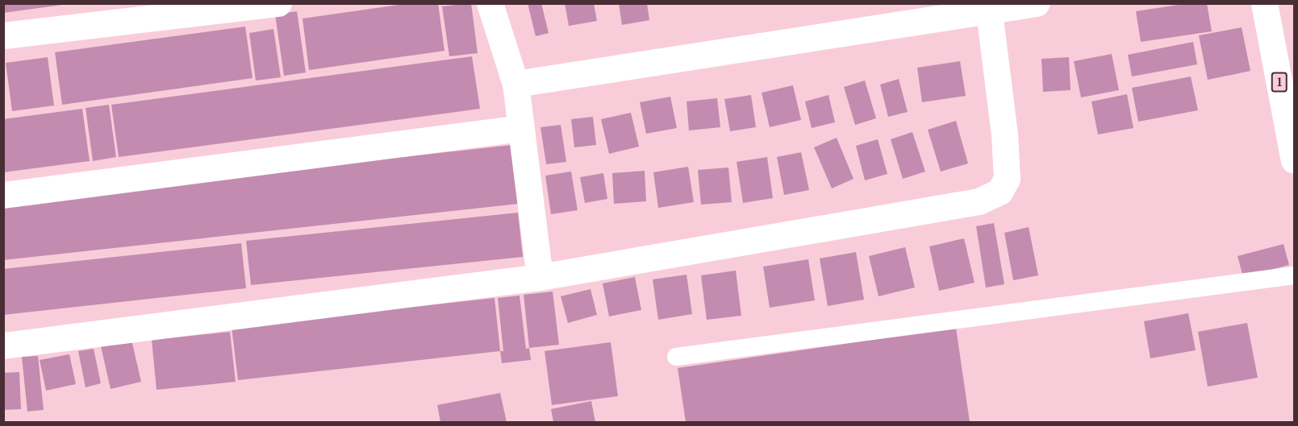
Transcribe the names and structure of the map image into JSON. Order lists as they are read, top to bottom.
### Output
{
  "streets": {
    "main road": ["1"]
  }
}
